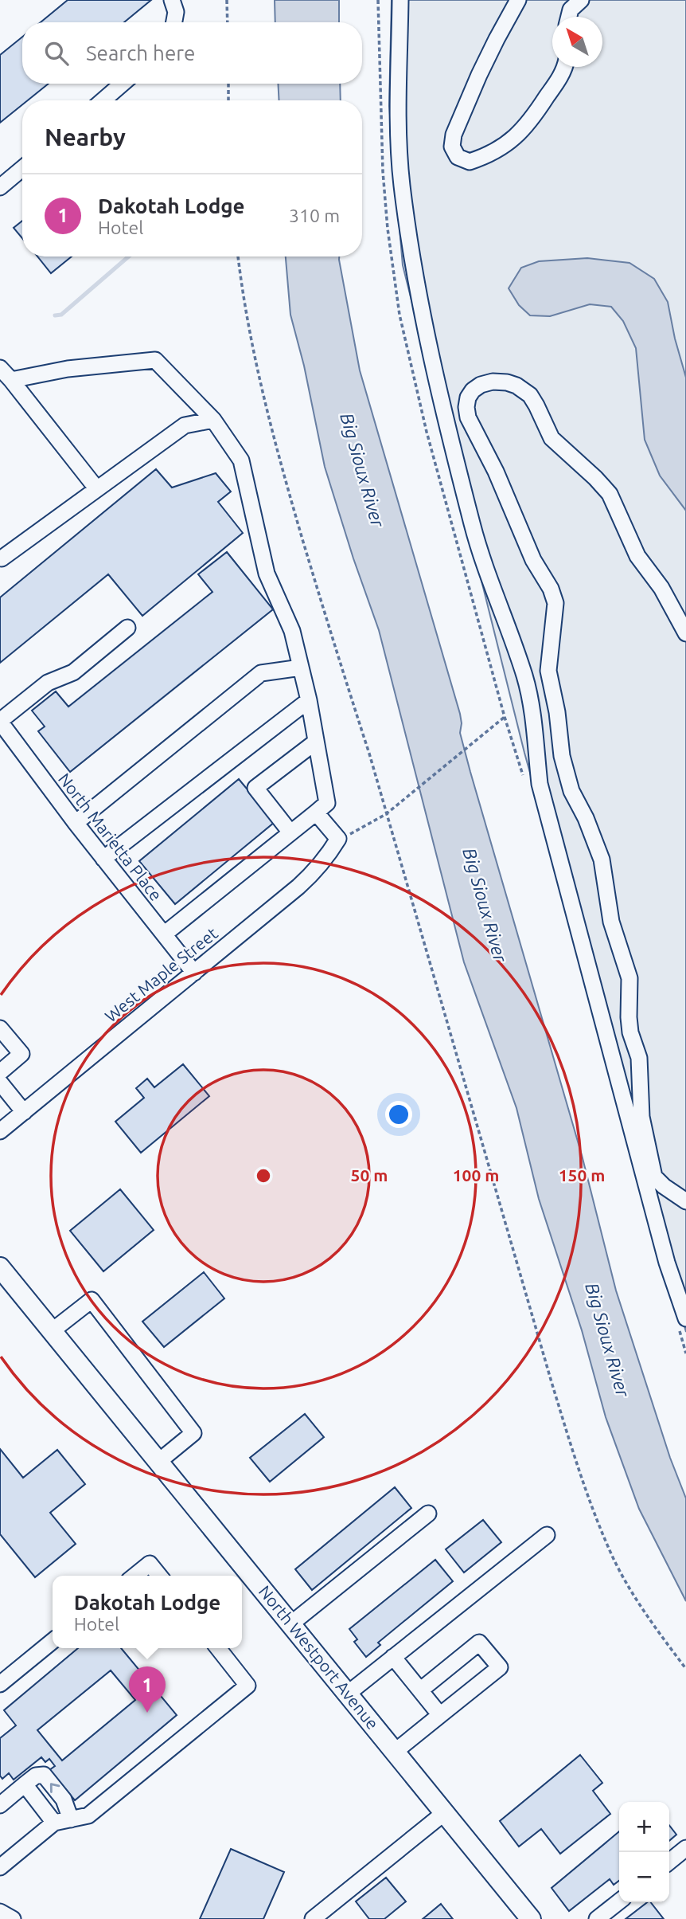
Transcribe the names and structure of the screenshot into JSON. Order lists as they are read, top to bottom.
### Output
{
  "streets": {
    "main road": ["North Westport Avenue"],
    "street": ["North Marietta Place", "West Maple Street"]
  },
  "crossings": [
    ["North Marietta Place", "West Maple Street"]
  ],
  "water": ["Big Sioux River"],
  "north": "top left",
  "page": {
    "search": "Search here",
    "heading": "Nearby",
    "list": [
      {
        "mark": "1",
        "name": "Dakotah Lodge",
        "note": "Hotel",
        "value": "310 m"
      }
    ],
    "popup": ["Dakotah Lodge", "Hotel"],
    "pins": "1",
    "map_buttons": ["+", "−"]
  },
  "rings": ["50 m", "100 m", "150 m"]
}
